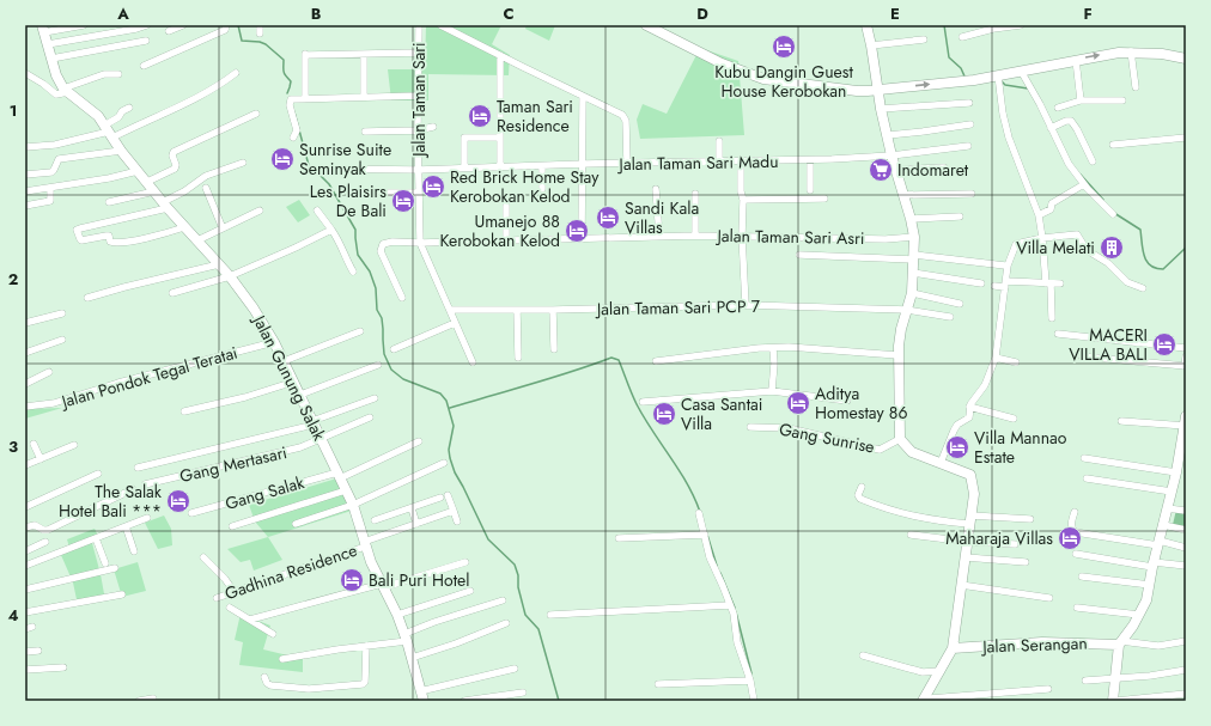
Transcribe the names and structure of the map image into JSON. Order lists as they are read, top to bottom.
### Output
{
  "streets": {
    "street": [
      "Jalan Taman Sari",
      "Jalan Taman Sari Madu",
      "Jalan Taman Sari Asri",
      "Jalan Taman Sari PCP 7",
      "Jalan Pondok Tegal Teratai",
      "Jalan Gunung Salak",
      "Gang Sunrise",
      "Gang Mertasari",
      "Gang Salak",
      "Gadhina Residence",
      "Jalan Serangan"
    ]
  },
  "crossings": [
    ["Jalan Taman Sari", "Jalan Taman Sari Madu"],
    ["Jalan Taman Sari", "Jalan Taman Sari Asri"],
    ["Jalan Taman Sari", "Jalan Taman Sari PCP 7"],
    ["Jalan Pondok Tegal Teratai", "Jalan Gunung Salak"],
    ["Jalan Gunung Salak", "Gang Mertasari"],
    ["Jalan Gunung Salak", "Gang Salak"],
    ["Jalan Gunung Salak", "Gadhina Residence"]
  ],
  "places": {
    "hotel": [
      "Kubu Dangin Guest House Kerobokan",
      "Taman Sari Residence",
      "Sunrise Suite Seminyak",
      "Red Brick Home Stay Kerobokan Kelod",
      "Les Plaisirs De Bali",
      "Sandi Kala Villas",
      "Umanejo 88 Kerobokan Kelod",
      "MACERI VILLA BALI",
      "Aditya Homestay 86",
      "Casa Santai Villa",
      "Villa Mannao Estate",
      "The Salak Hotel Bali ***",
      "Maharaja Villas",
      "Bali Puri Hotel"
    ],
    "supermarket": ["Indomaret"],
    "building": ["Villa Melati"]
  },
  "grid": {
    "columns": [
      "A",
      "B",
      "C",
      "D",
      "E",
      "F"
    ],
    "rows": [
      "1",
      "2",
      "3",
      "4"
    ]
  }
}
